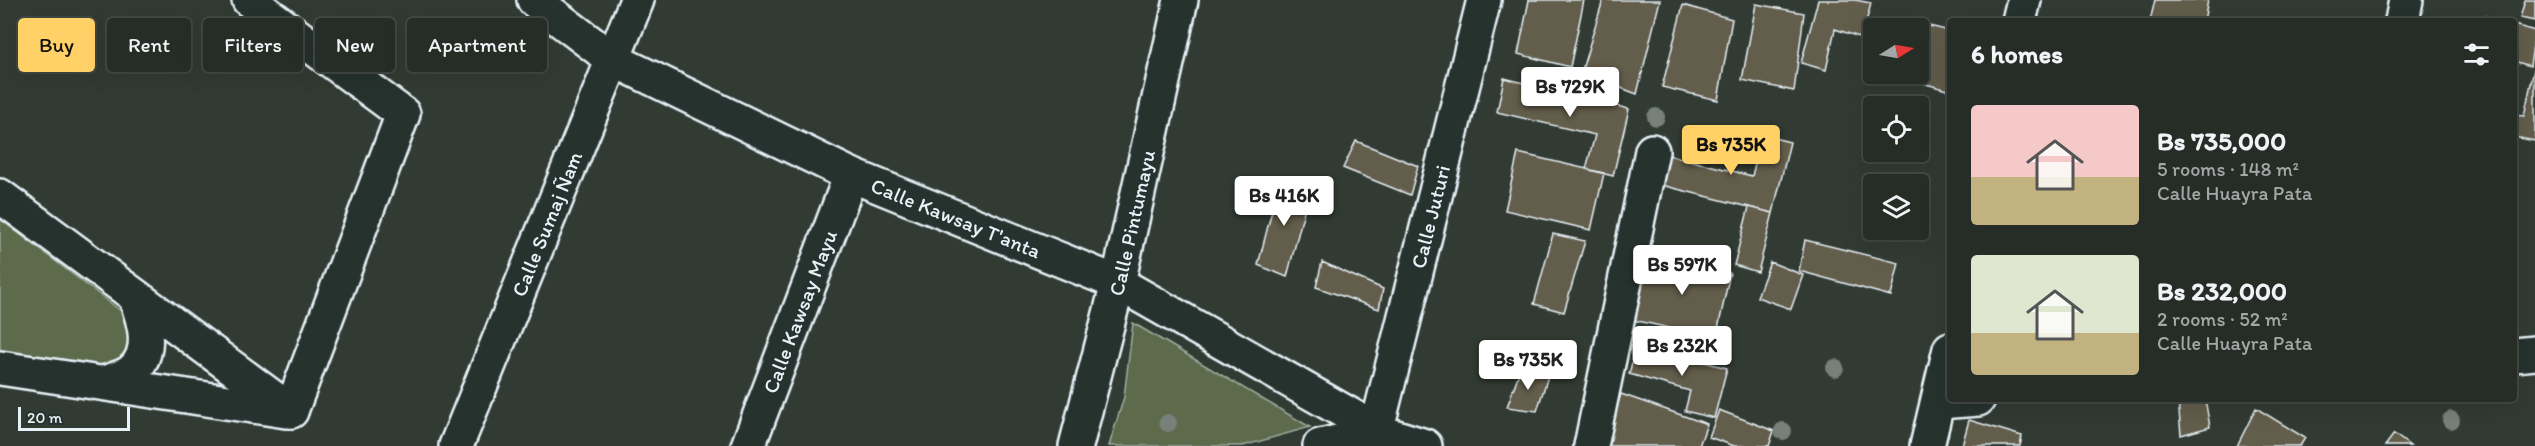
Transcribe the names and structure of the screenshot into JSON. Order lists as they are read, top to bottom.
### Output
{
  "streets": {
    "street": [
      "Calle Juturi",
      "Calle Kawsay T'anta",
      "Calle Sumaj Ñam",
      "Calle Pintumayu",
      "Calle Kawsay Mayu"
    ]
  },
  "crossings": [
    ["Calle Juturi", "Calle Kawsay T'anta"],
    ["Calle Kawsay T'anta", "Calle Sumaj Ñam"],
    ["Calle Kawsay T'anta", "Calle Pintumayu"],
    ["Calle Kawsay T'anta", "Calle Kawsay Mayu"]
  ],
  "scale_bar": "20 m",
  "north": "right",
  "page": {
    "chip": [
      "Buy",
      "Rent",
      "Filters",
      "New",
      "Apartment"
    ],
    "heading": "6 homes",
    "price": [
      "Bs 729K",
      "Bs 735K",
      "Bs 416K",
      "Bs 597K",
      "Bs 232K",
      "Bs 735K"
    ],
    "list": [
      {
        "name": "Bs 735,000",
        "note": "5 rooms · 148 m² · Calle Huayra Pata"
      },
      {
        "name": "Bs 232,000",
        "note": "2 rooms · 52 m² · Calle Huayra Pata"
      }
    ],
    "scale": "20 m"
  }
}
